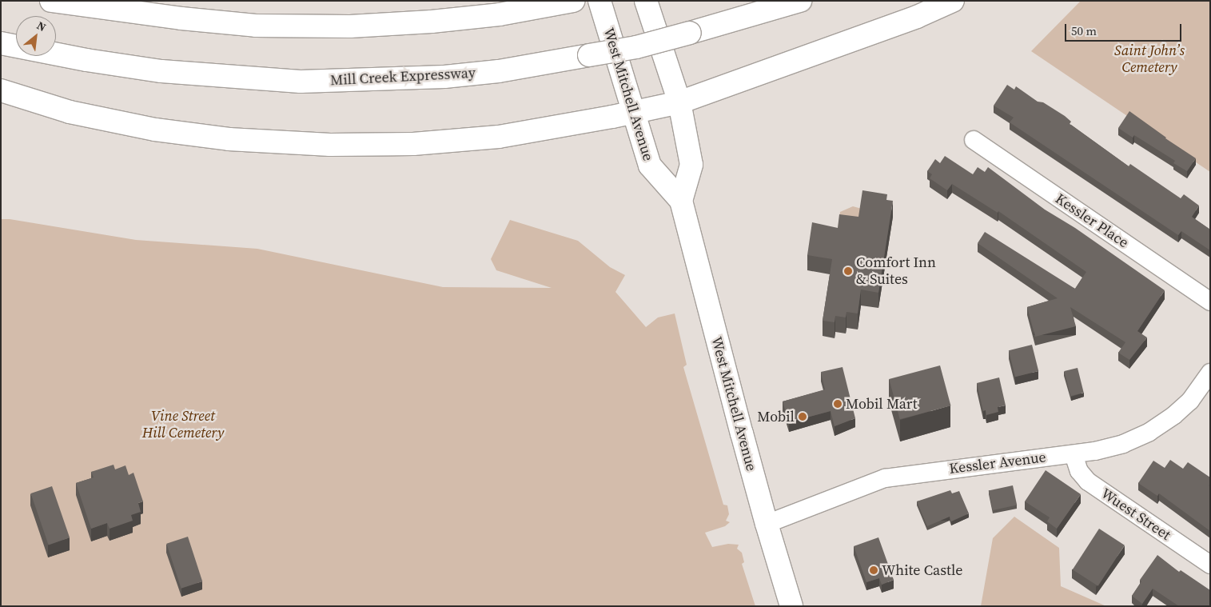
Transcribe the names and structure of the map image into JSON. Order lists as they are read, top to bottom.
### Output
{
  "streets": {
    "main road": ["Mill Creek Expressway", "West Mitchell Avenue"],
    "street": ["Kessler Place", "Kessler Avenue", "Wuest Street"]
  },
  "crossings": [
    ["West Mitchell Avenue", "Kessler Avenue"],
    ["Kessler Avenue", "Wuest Street"]
  ],
  "parks": ["Saint John’s Cemetery", "Vine Street Hill Cemetery"],
  "places": [
    "Comfort Inn & Suites",
    "Mobil Mart",
    "Mobil",
    "White Castle"
  ],
  "scale_bar": "50 m",
  "north": "top right"
}
